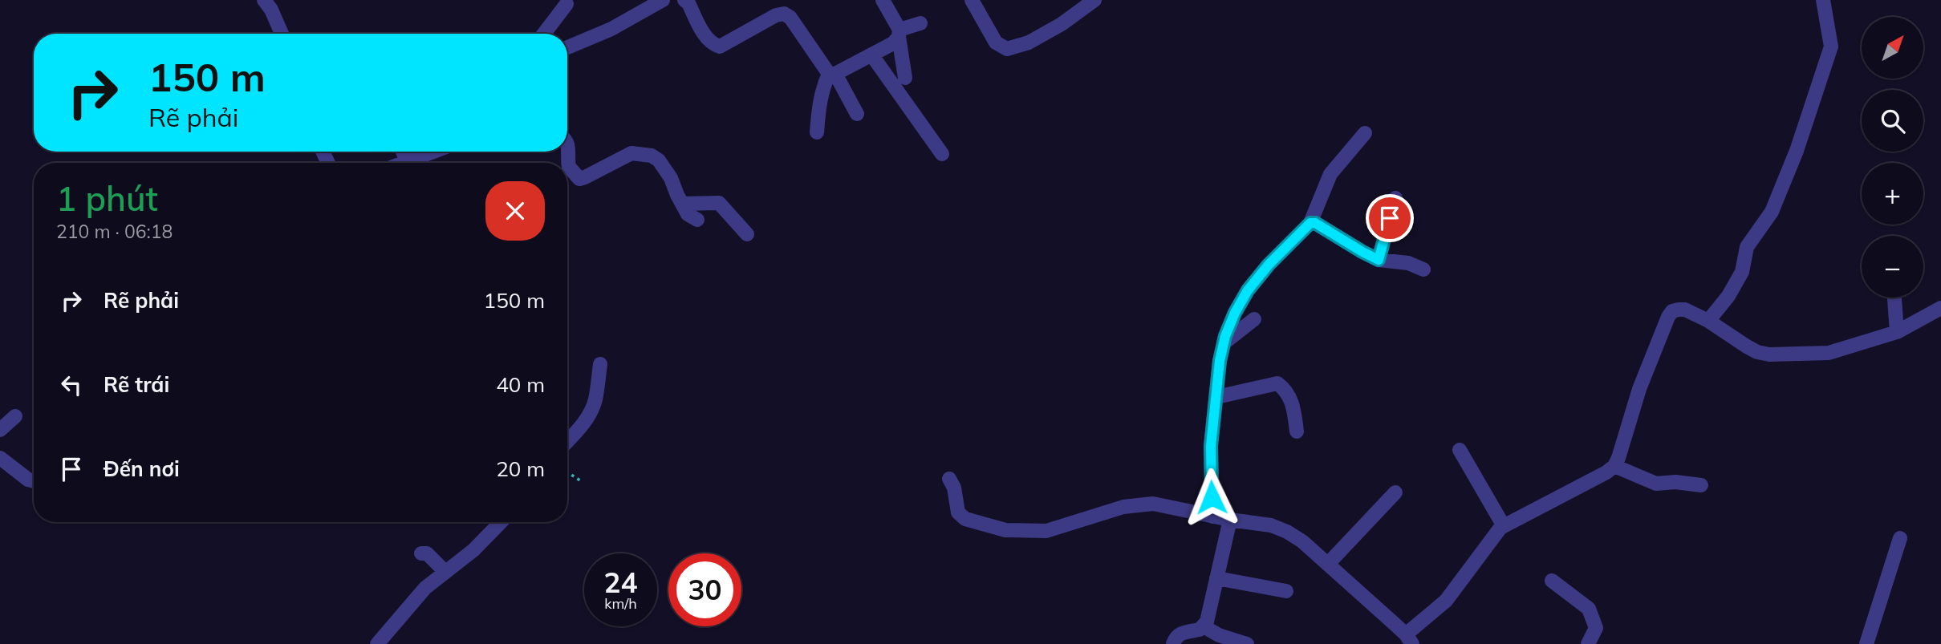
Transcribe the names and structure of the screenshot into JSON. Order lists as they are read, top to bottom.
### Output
{
  "north": "top right",
  "page": {
    "map_buttons": ["+", "−"],
    "turn": ["150 m", "Rẽ phải"],
    "heading": ["1 phút", "210 m · 06:18"],
    "list": [
      {
        "name": "Rẽ phải",
        "value": "150 m"
      },
      {
        "name": "Rẽ trái",
        "value": "40 m"
      },
      {
        "name": "Đến nơi",
        "value": "20 m"
      }
    ],
    "speed": "24 km/h",
    "limit": "30"
  }
}
